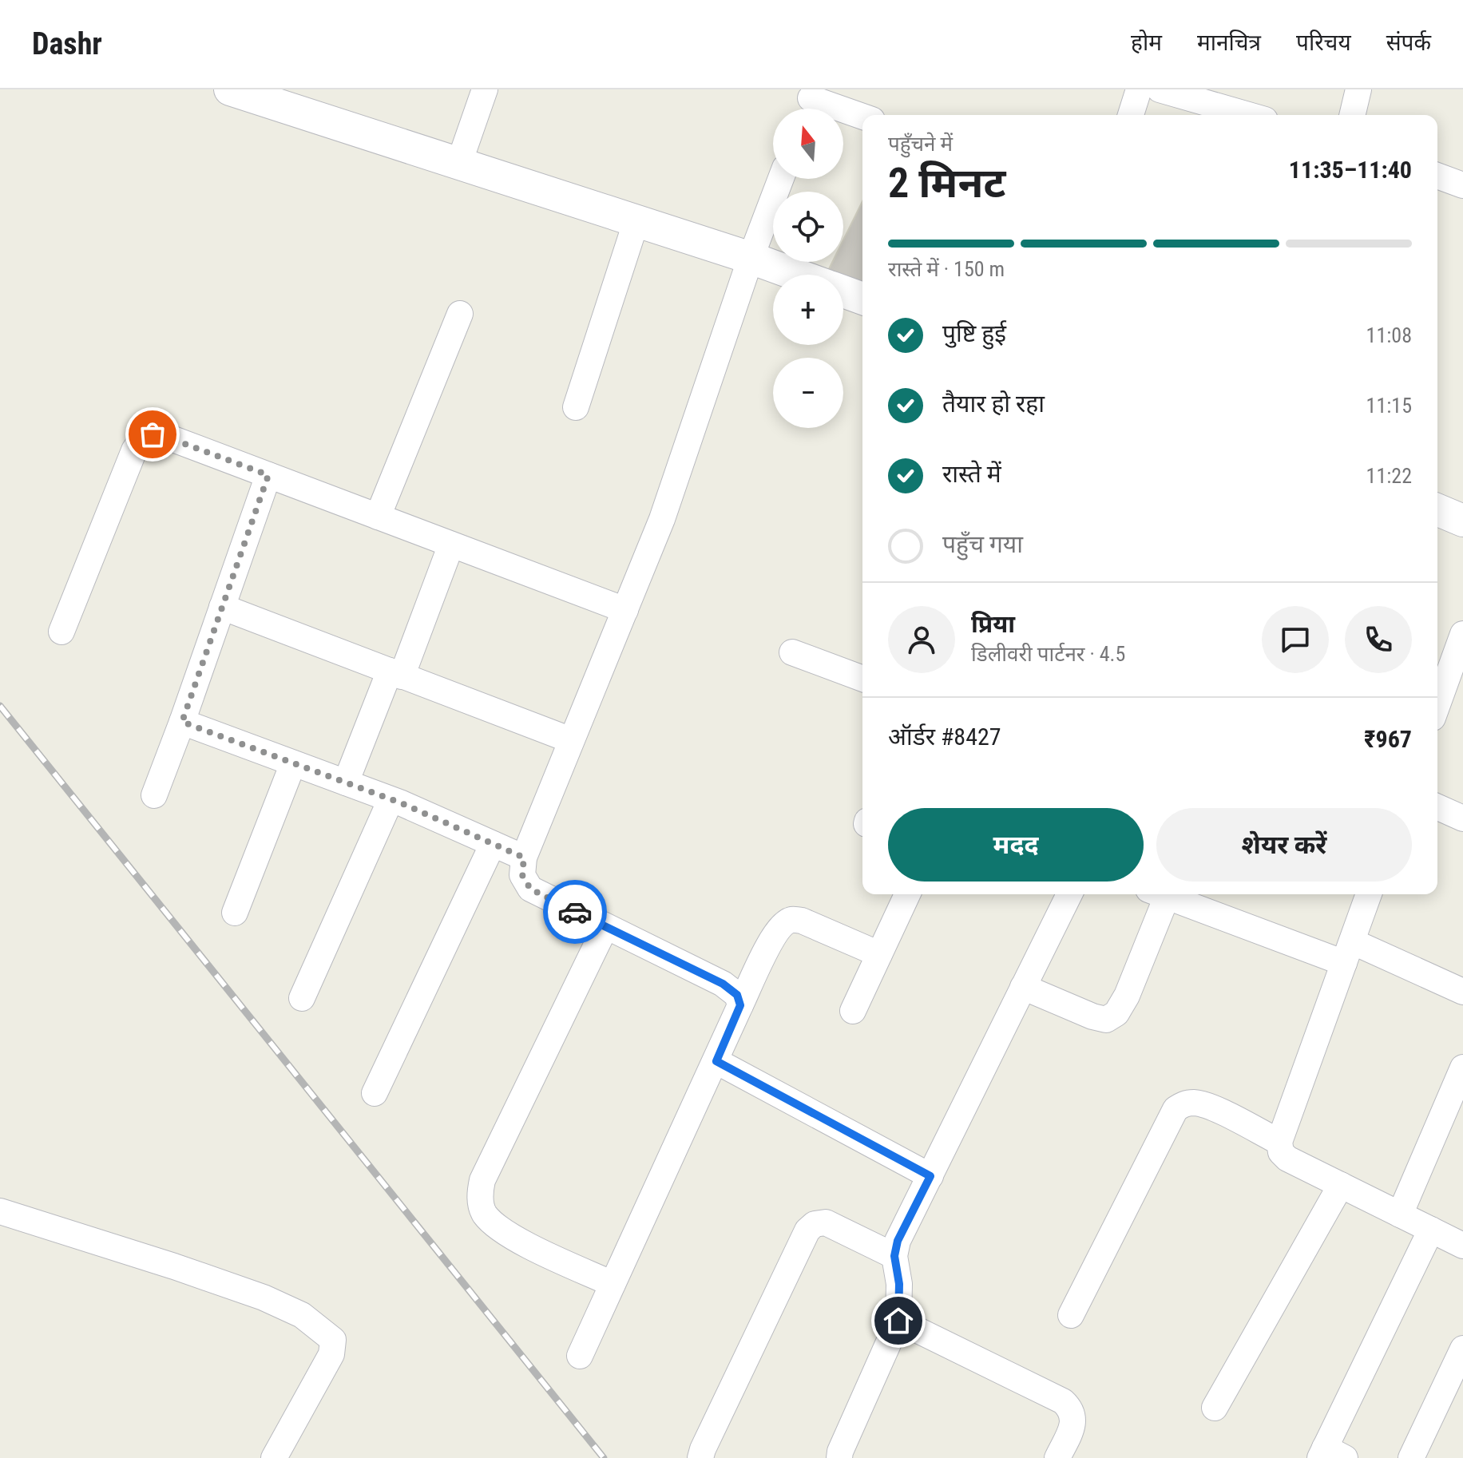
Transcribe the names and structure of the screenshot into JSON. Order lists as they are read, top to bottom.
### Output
{
  "north": "top",
  "page": {
    "header": "Dashr",
    "nav": [
      "होम",
      "मानचित्र",
      "परिचय",
      "संपर्क"
    ],
    "map_buttons": ["+", "−"],
    "heading": ["2 मिनट", "पहुँचने में", "11:35–11:40"],
    "panel": [
      "प्रिया",
      "डिलीवरी पार्टनर · 4.5",
      "ऑर्डर #8427",
      "₹967"
    ],
    "bar": "रास्ते में · 150 m",
    "list": [
      ["पुष्टि हुई", "11:08"],
      ["तैयार हो रहा", "11:15"],
      ["रास्ते में", "11:22"],
      "पहुँच गया"
    ],
    "buttons": ["मदद", "शेयर करें"]
  }
}
